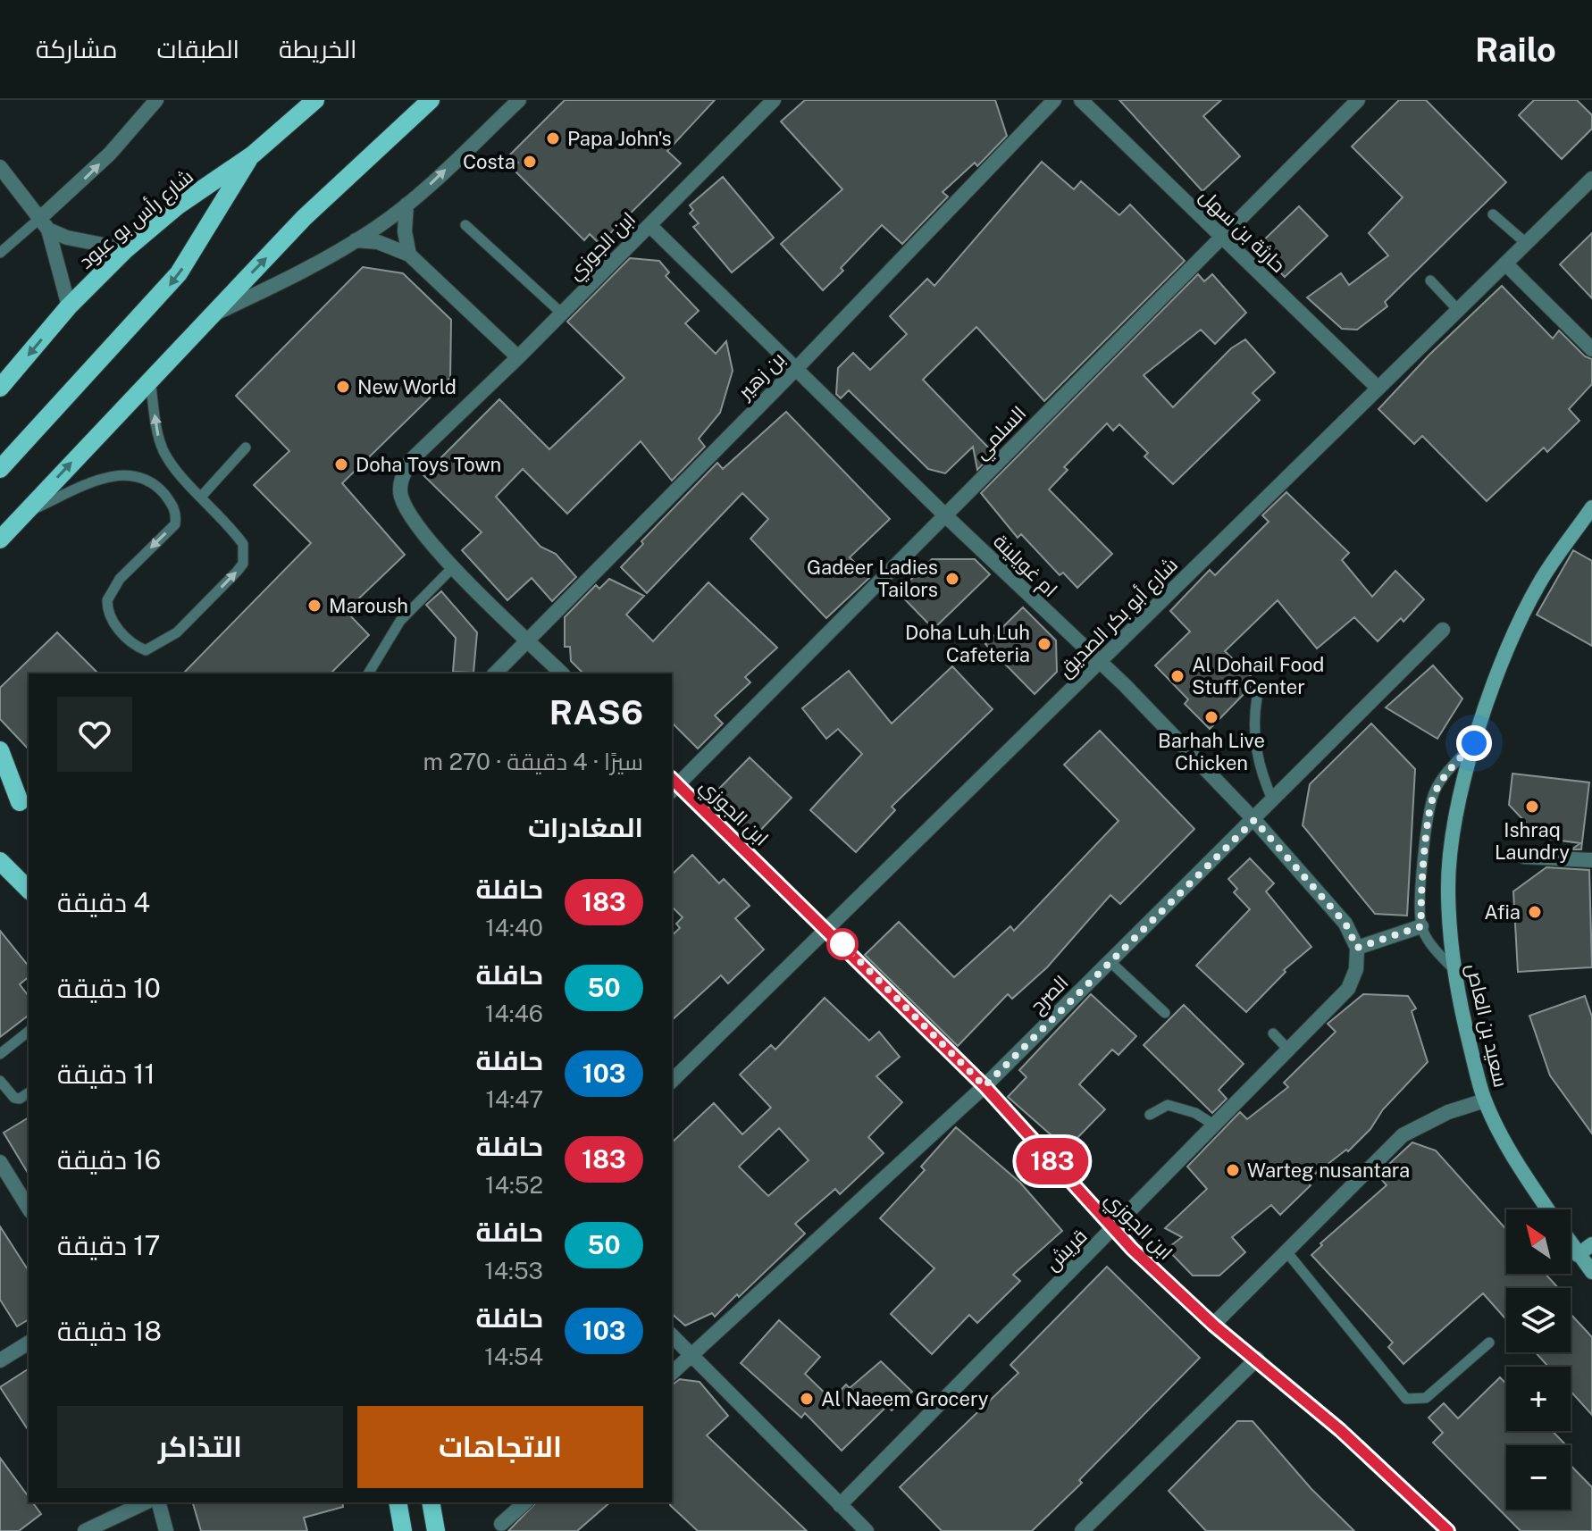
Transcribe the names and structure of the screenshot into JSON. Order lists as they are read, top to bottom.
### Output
{
  "streets": {
    "main road": ["شارع رأس بو عبود"],
    "street": [
      "حارثة بن سهل",
      "ابن الجوزي",
      "بن زهير",
      "السلمي",
      "ام غويلينة",
      "شارع أبو بكر الصديق",
      "الصرح",
      "سعيد بن العاص",
      "قريش"
    ]
  },
  "crossings": [
    ["حارثة بن سهل", "السلمي"],
    ["حارثة بن سهل", "شارع أبو بكر الصديق"],
    ["ابن الجوزي", "بن زهير"],
    ["ابن الجوزي", "السلمي"],
    ["ابن الجوزي", "ام غويلينة"],
    ["ابن الجوزي", "شارع أبو بكر الصديق"],
    ["ابن الجوزي", "الصرح"],
    ["ابن الجوزي", "قريش"],
    ["بن زهير", "ام غويلينة"],
    ["السلمي", "ام غويلينة"],
    ["ام غويلينة", "شارع أبو بكر الصديق"],
    ["ام غويلينة", "الصرح"],
    ["ام غويلينة", "قريش"]
  ],
  "places": [
    "Papa John's",
    "Costa",
    "New World",
    "Doha Toys Town",
    "Gadeer Ladies Tailors",
    "Maroush",
    "Doha Luh Luh Cafeteria",
    "Al Dohail Food Stuff Center",
    "Barhah Live Chicken",
    "Ishraq Laundry",
    "Afia",
    "Warteg nusantara",
    "Al Naeem Grocery"
  ],
  "lines": ["bus line 183"],
  "north": "top left",
  "page": {
    "header": "Railo",
    "nav": ["الخريطة", "الطبقات", "مشاركة"],
    "on_map": "183",
    "heading": [
      ["RAS6", "سيرًا · 4 دقيقة · 270 m"],
      "المغادرات"
    ],
    "list": [
      {
        "mark": "183",
        "name": "حافلة",
        "note": "14:40",
        "value": "4 دقيقة"
      },
      {
        "mark": "50",
        "name": "حافلة",
        "note": "14:46",
        "value": "10 دقيقة"
      },
      {
        "mark": "103",
        "name": "حافلة",
        "note": "14:47",
        "value": "11 دقيقة"
      },
      {
        "mark": "183",
        "name": "حافلة",
        "note": "14:52",
        "value": "16 دقيقة"
      },
      {
        "mark": "50",
        "name": "حافلة",
        "note": "14:53",
        "value": "17 دقيقة"
      },
      {
        "mark": "103",
        "name": "حافلة",
        "note": "14:54",
        "value": "18 دقيقة"
      }
    ],
    "map_buttons": ["+", "−"],
    "buttons": ["الاتجاهات", "التذاكر"]
  }
}
